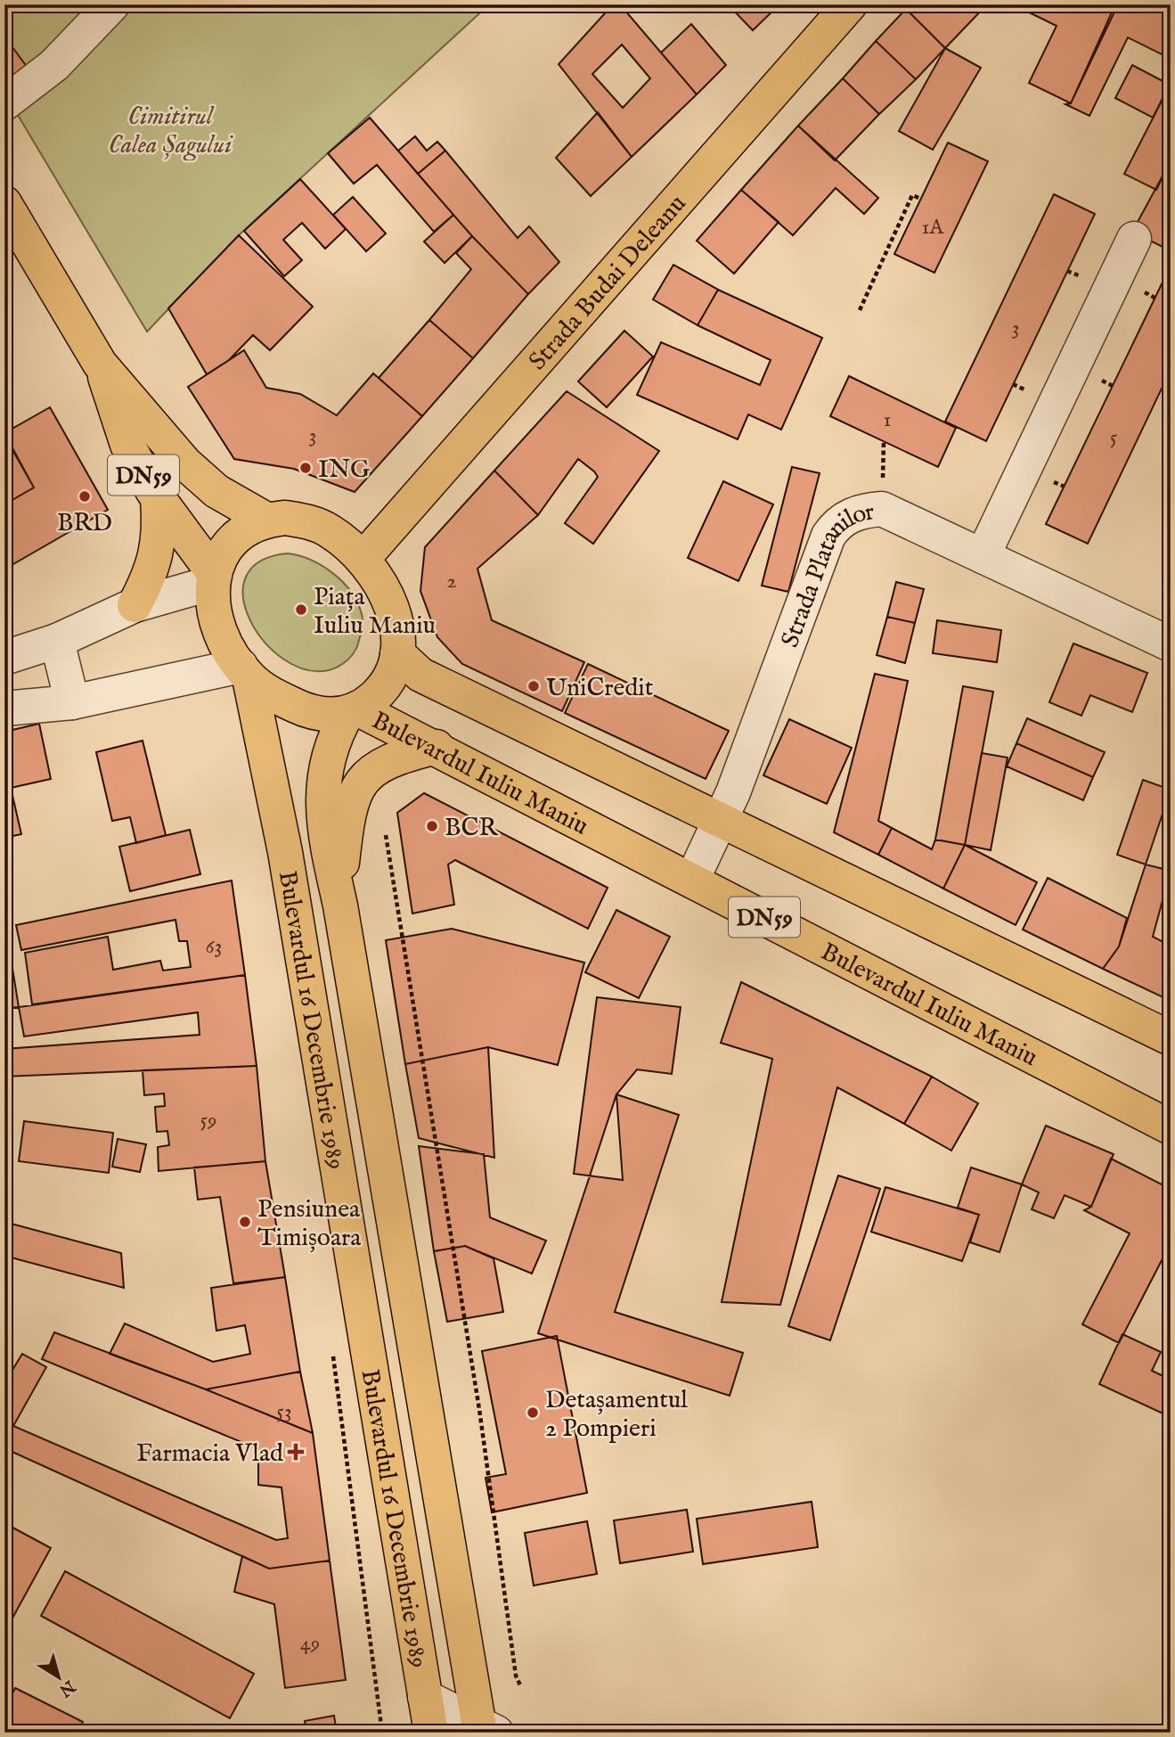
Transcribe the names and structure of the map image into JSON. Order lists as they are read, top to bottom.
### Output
{
  "streets": {
    "main road": [
      "Strada Budai Deleanu",
      "DN59",
      "Bulevardul Iuliu Maniu",
      "Bulevardul 16 Decembrie 1989"
    ],
    "street": ["Strada Platanilor"]
  },
  "crossings": [
    ["Strada Budai Deleanu", "DN59"],
    ["Strada Budai Deleanu", "Bulevardul Iuliu Maniu"],
    ["Strada Budai Deleanu", "Bulevardul 16 Decembrie 1989"],
    ["DN59", "Strada Platanilor"],
    ["DN59", "Bulevardul Iuliu Maniu"],
    ["DN59", "Bulevardul 16 Decembrie 1989"],
    ["Strada Platanilor", "Bulevardul Iuliu Maniu"],
    ["Bulevardul Iuliu Maniu", "Bulevardul 16 Decembrie 1989"]
  ],
  "parks": ["Cimitirul Calea Șagului"],
  "places": {
    "other": [
      "ING",
      "BRD",
      "Piața Iuliu Maniu",
      "UniCredit",
      "BCR",
      "Pensiunea Timișoara",
      "Detașamentul 2 Pompieri"
    ],
    "health": ["Farmacia Vlad"]
  },
  "house_numbers": [
    "1A",
    "3",
    "1",
    "3",
    "5",
    "2",
    "63",
    "59",
    "53",
    "49"
  ],
  "north": "bottom right"
}
